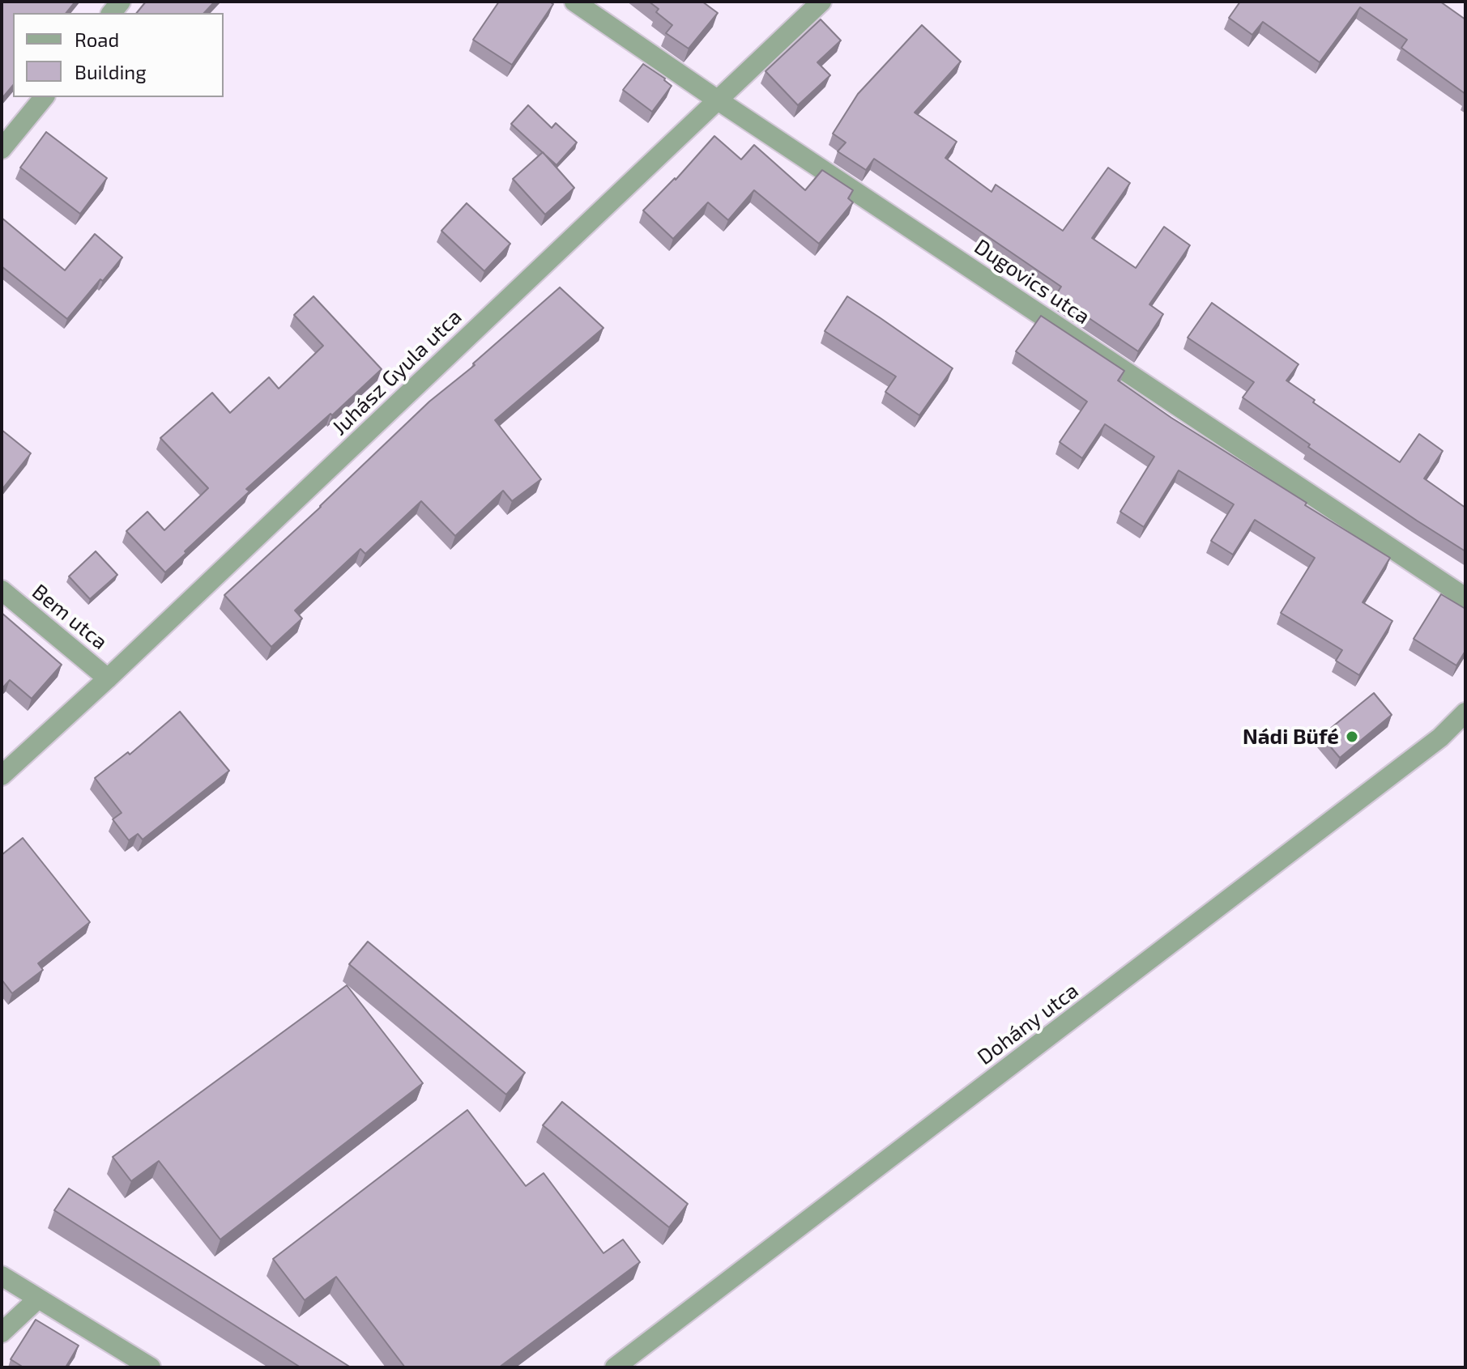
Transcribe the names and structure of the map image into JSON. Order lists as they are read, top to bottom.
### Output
{
  "streets": {
    "street": [
      "Dugovics utca",
      "Juhász Gyula utca",
      "Bem utca",
      "Dohány utca"
    ]
  },
  "crossings": [
    ["Dugovics utca", "Juhász Gyula utca"],
    ["Juhász Gyula utca", "Bem utca"]
  ],
  "places": ["Nádi Büfé"],
  "legend": ["Road", "Building"]
}
